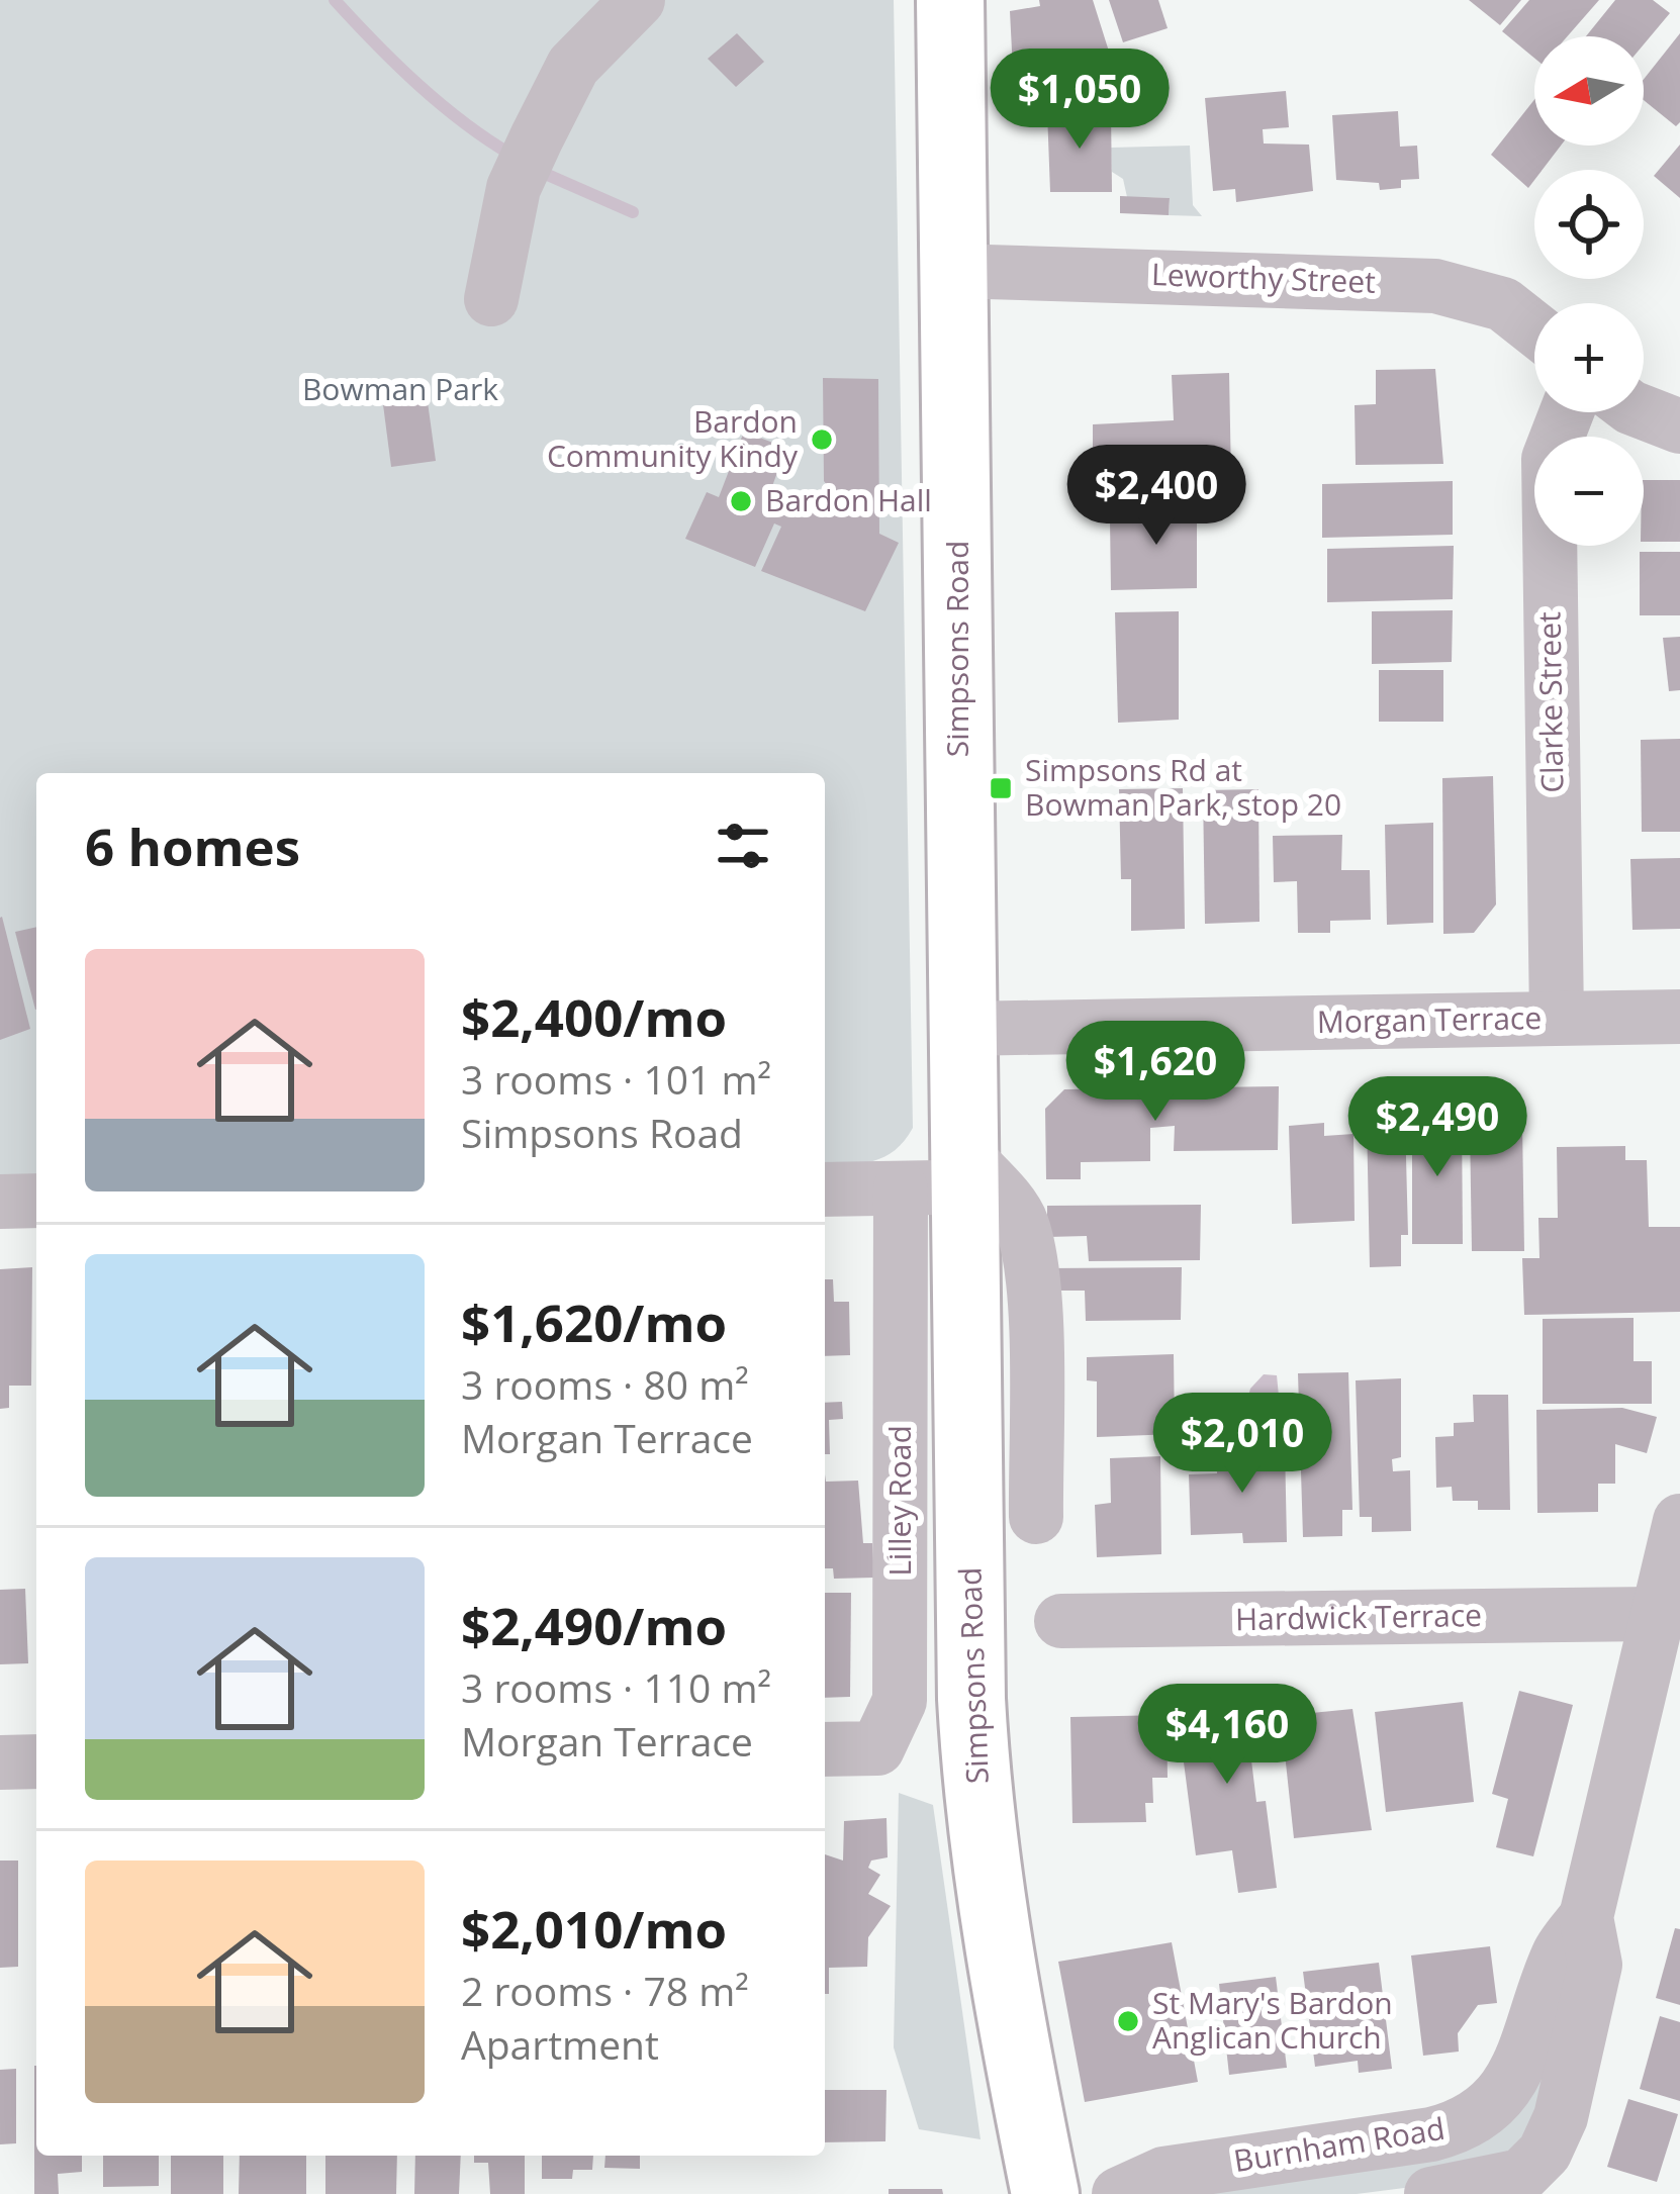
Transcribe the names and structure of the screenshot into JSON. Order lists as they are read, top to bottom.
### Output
{
  "streets": {
    "main road": ["Simpsons Road"],
    "street": [
      "Leworthy Street",
      "Clarke Street",
      "Morgan Terrace",
      "Lilley Road",
      "Hardwick Terrace",
      "Burnham Road"
    ]
  },
  "crossings": [
    ["Leworthy Street", "Simpsons Road"],
    ["Simpsons Road", "Morgan Terrace"],
    ["Simpsons Road", "Lilley Road"],
    ["Clarke Street", "Morgan Terrace"],
    ["Hardwick Terrace", "Burnham Road"]
  ],
  "parks": ["Bowman Park"],
  "places": {
    "other": ["Bardon Community Kindy", "Bardon Hall", "St Mary's Bardon Anglican Church"],
    "transit": ["Simpsons Rd at Bowman Park, stop 20"]
  },
  "north": "left",
  "page": {
    "map_buttons": ["+", "−"],
    "price": [
      "$1,050",
      "$2,400",
      "$1,620",
      "$2,490",
      "$2,010",
      "$4,160"
    ],
    "heading": "6 homes",
    "list": [
      {
        "name": "$2,400/mo",
        "note": "3 rooms · 101 m² · Simpsons Road"
      },
      {
        "name": "$1,620/mo",
        "note": "3 rooms · 80 m² · Morgan Terrace"
      },
      {
        "name": "$2,490/mo",
        "note": "3 rooms · 110 m² · Morgan Terrace"
      },
      {
        "name": "$2,010/mo",
        "note": "2 rooms · 78 m² · Apartment"
      }
    ]
  }
}
